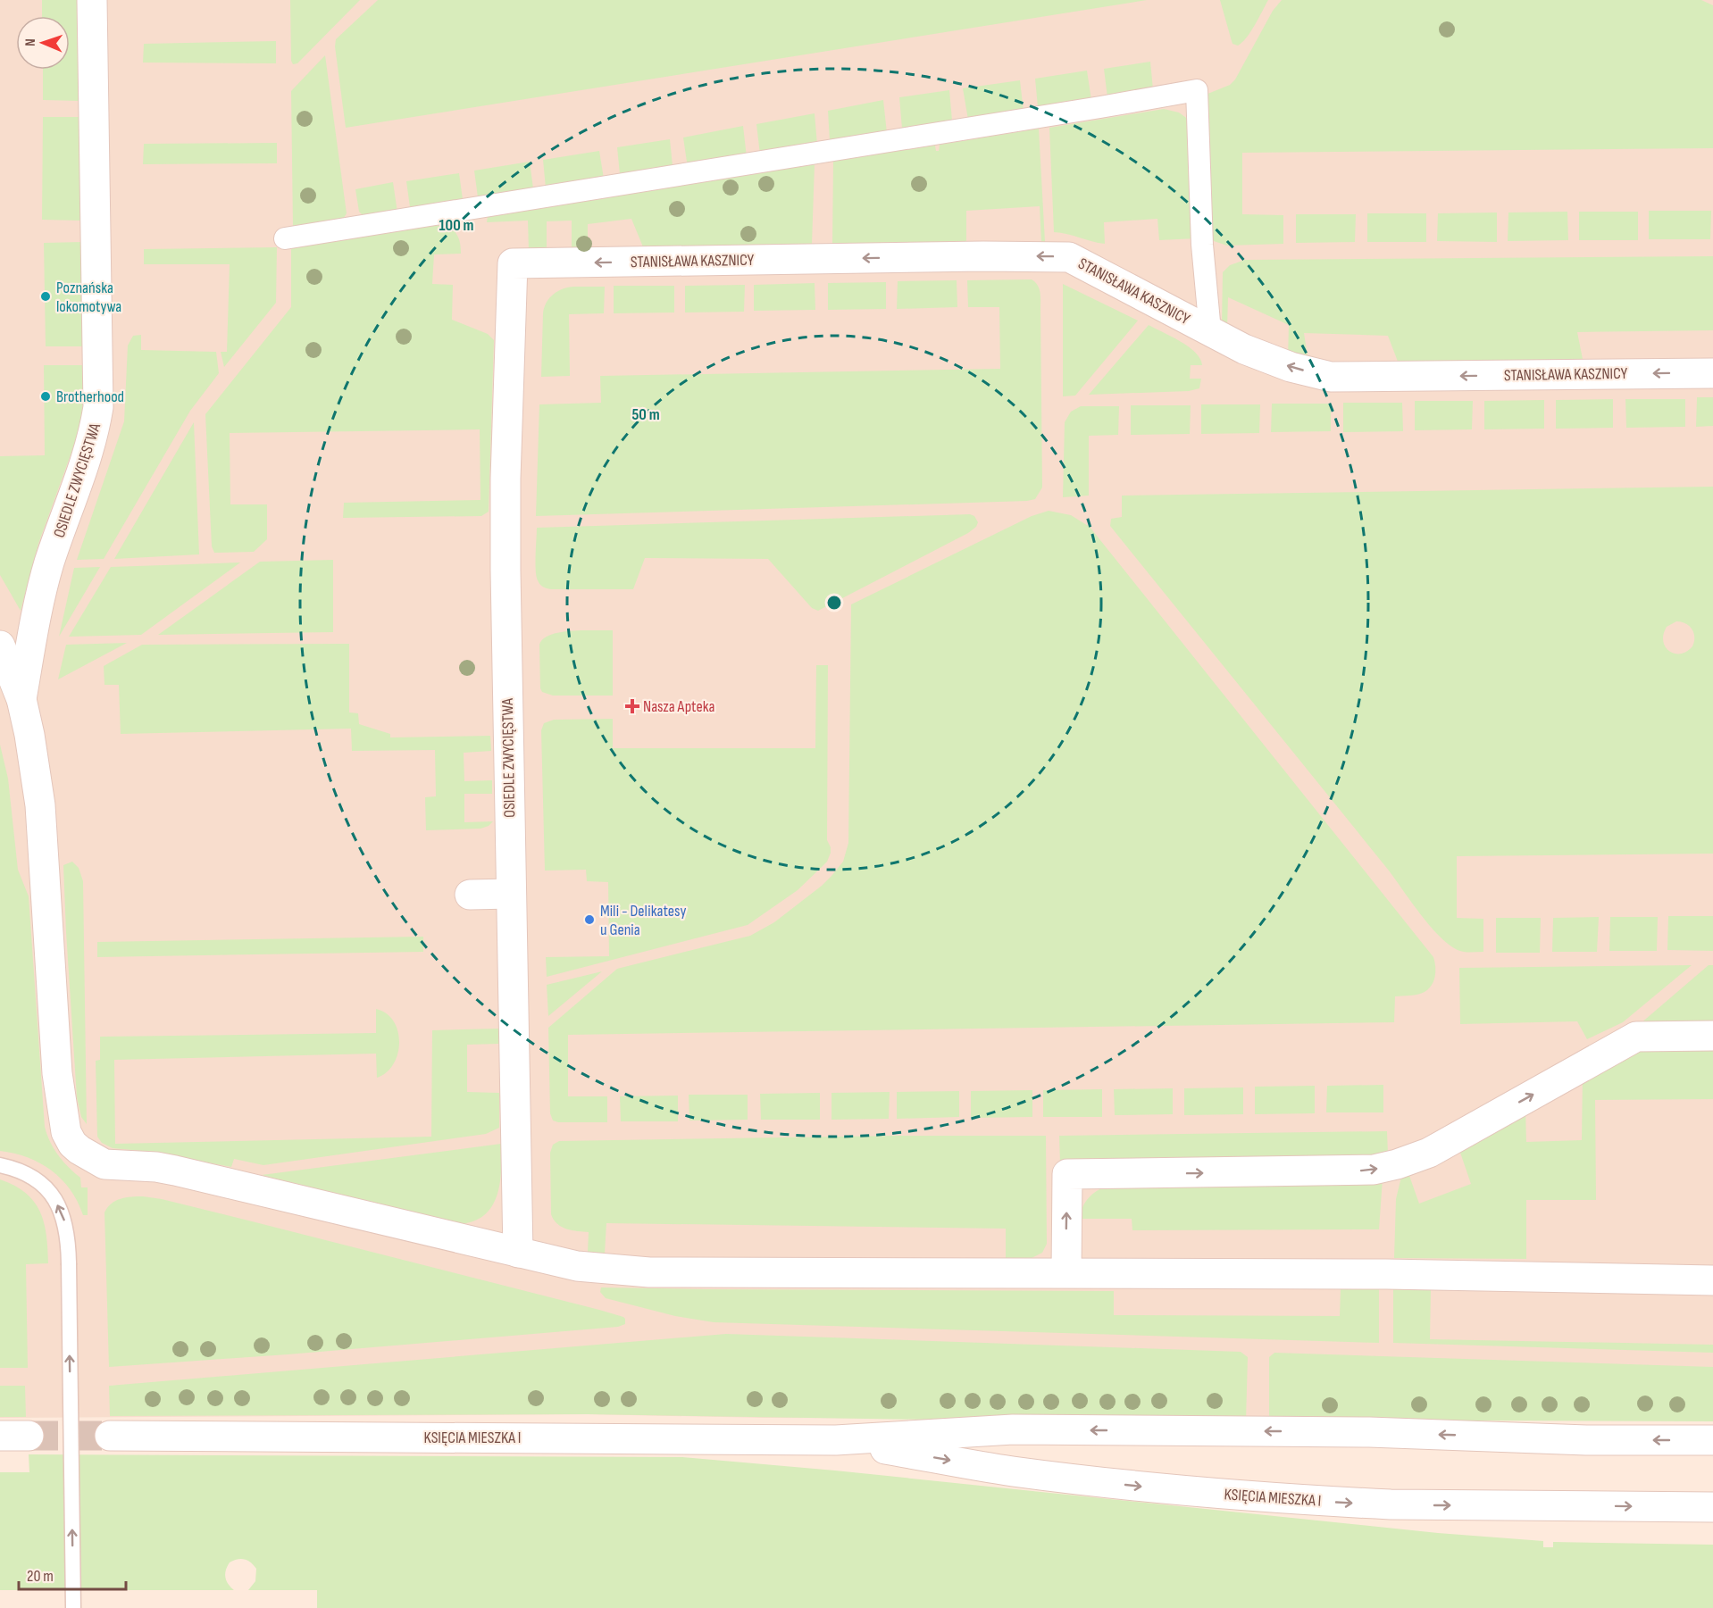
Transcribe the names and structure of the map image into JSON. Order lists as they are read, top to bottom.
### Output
{
  "streets": {
    "street": ["STANISŁAWA KASZNICY", "OSIEDLE ZWYCIĘSTWA", "KSIĘCIA MIESZKA I"]
  },
  "crossings": [
    ["STANISŁAWA KASZNICY", "OSIEDLE ZWYCIĘSTWA"]
  ],
  "one_way": ["STANISŁAWA KASZNICY"],
  "places": {
    "other": ["Poznańska lokomotywa", "Brotherhood", "Mili - Delikatesy u Genia"],
    "health": ["Nasza Apteka"]
  },
  "scale_bar": "20 m",
  "north": "left",
  "rings": ["100 m", "50 m"]
}
